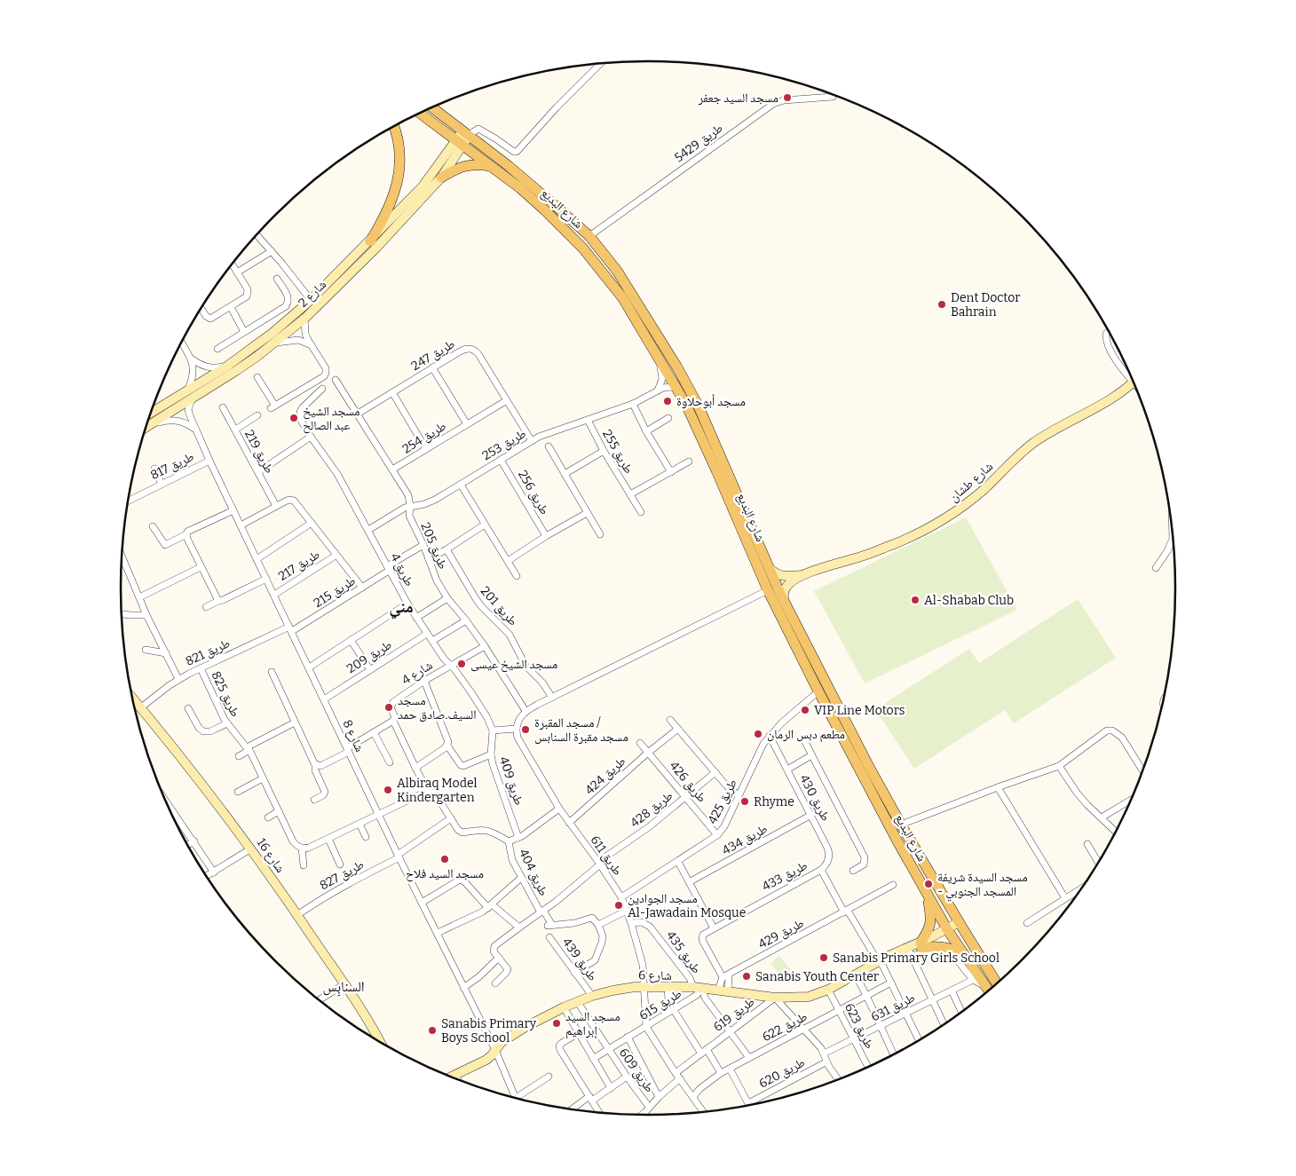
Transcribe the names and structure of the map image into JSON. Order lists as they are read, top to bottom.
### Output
{
  "streets": {
    "main road": ["شارع البديع"],
    "street": [
      "طريق 5429",
      "شارع 2",
      "طريق 247",
      "طريق 254",
      "طريق 253",
      "طريق 219",
      "طريق 255",
      "طريق 817",
      "شارع طشان",
      "طريق 256",
      "طريق 205",
      "طريق 217",
      "طريق 4",
      "طريق 215",
      "طريق 201",
      "طريق 821",
      "طريق 209",
      "شارع 4",
      "طريق 825",
      "شارع 8",
      "طريق 424",
      "طريق 409",
      "طريق 426",
      "طريق 430",
      "طريق 425",
      "طريق 428",
      "طريق 434",
      "شارع 16",
      "طريق 611",
      "طريق 404",
      "طريق 827",
      "طريق 433",
      "طريق 429",
      "طريق 435",
      "طريق 439",
      "شارع 6",
      "طريق 615",
      "طريق 631",
      "طريق 619",
      "طريق 623",
      "طريق 622",
      "طريق 609",
      "طريق 620"
    ]
  },
  "crossings": [
    ["طريق 5429", "شارع البديع"],
    ["شارع البديع", "شارع 2"],
    ["شارع البديع", "طريق 253"],
    ["شارع البديع", "طريق 425"],
    ["شارع البديع", "شارع 6"],
    ["شارع 2", "شارع 8"],
    ["طريق 247", "طريق 254"],
    ["طريق 247", "طريق 253"],
    ["طريق 247", "طريق 205"],
    ["طريق 254", "طريق 205"],
    ["طريق 253", "طريق 255"],
    ["طريق 253", "طريق 256"],
    ["طريق 253", "طريق 205"],
    ["طريق 253", "طريق 4"],
    ["طريق 219", "طريق 217"],
    ["طريق 817", "شارع 8"],
    ["طريق 205", "طريق 215"],
    ["طريق 217", "طريق 215"],
    ["طريق 217", "شارع 8"],
    ["طريق 4", "طريق 215"],
    ["طريق 4", "طريق 209"],
    ["طريق 4", "شارع 4"],
    ["طريق 4", "طريق 409"],
    ["طريق 215", "طريق 821"],
    ["طريق 215", "شارع 8"],
    ["طريق 821", "طريق 825"],
    ["طريق 821", "شارع 8"],
    ["طريق 821", "شارع 16"],
    ["طريق 209", "شارع 8"],
    ["شارع 8", "طريق 827"],
    ["شارع 8", "شارع 6"],
    ["طريق 424", "طريق 426"],
    ["طريق 424", "طريق 611"],
    ["طريق 409", "طريق 404"],
    ["طريق 426", "طريق 425"],
    ["طريق 426", "طريق 428"],
    ["طريق 430", "طريق 425"],
    ["طريق 430", "طريق 434"],
    ["طريق 430", "طريق 433"],
    ["طريق 425", "طريق 611"],
    ["طريق 428", "طريق 611"],
    ["طريق 428", "طريق 404"],
    ["شارع 16", "طريق 827"],
    ["طريق 611", "طريق 404"],
    ["طريق 611", "طريق 435"],
    ["طريق 611", "شارع 6"],
    ["طريق 611", "طريق 615"],
    ["طريق 611", "طريق 619"],
    ["طريق 611", "طريق 622"],
    ["طريق 404", "طريق 827"],
    ["طريق 433", "طريق 429"],
    ["طريق 435", "شارع 6"],
    ["طريق 435", "طريق 615"],
    ["طريق 435", "طريق 619"],
    ["طريق 435", "طريق 622"],
    ["طريق 439", "شارع 6"],
    ["شارع 6", "طريق 615"],
    ["شارع 6", "طريق 619"],
    ["شارع 6", "طريق 623"],
    ["شارع 6", "طريق 609"],
    ["طريق 615", "طريق 609"],
    ["طريق 631", "طريق 623"],
    ["طريق 623", "طريق 622"]
  ],
  "districts": ["مني", "السنابِس"],
  "places": [
    "مسجد السيد جعفر",
    "Dent Doctor Bahrain",
    "مسجد أبوحلاوة",
    "مسجد الشيخ عبد الصالح",
    "Al-Shabab Club",
    "مسجد الشيخ عيسى",
    "مسجد السيف.صادق حمد",
    "VIP Line Motors",
    "مسجد المقبرة / مسجد مقبرة السنابس",
    "مطعم دبس الرمان",
    "Albiraq Model Kindergarten",
    "Rhyme",
    "مسجد السيد فلاح",
    "مسجد السيدة شريفة - المسجد الجنوبي",
    "مسجد الجوادين Al-Jawadain Mosque",
    "Sanabis Primary Girls School",
    "Sanabis Youth Center",
    "مسجد السيد إبراهيم",
    "Sanabis Primary Boys School"
  ]
}
